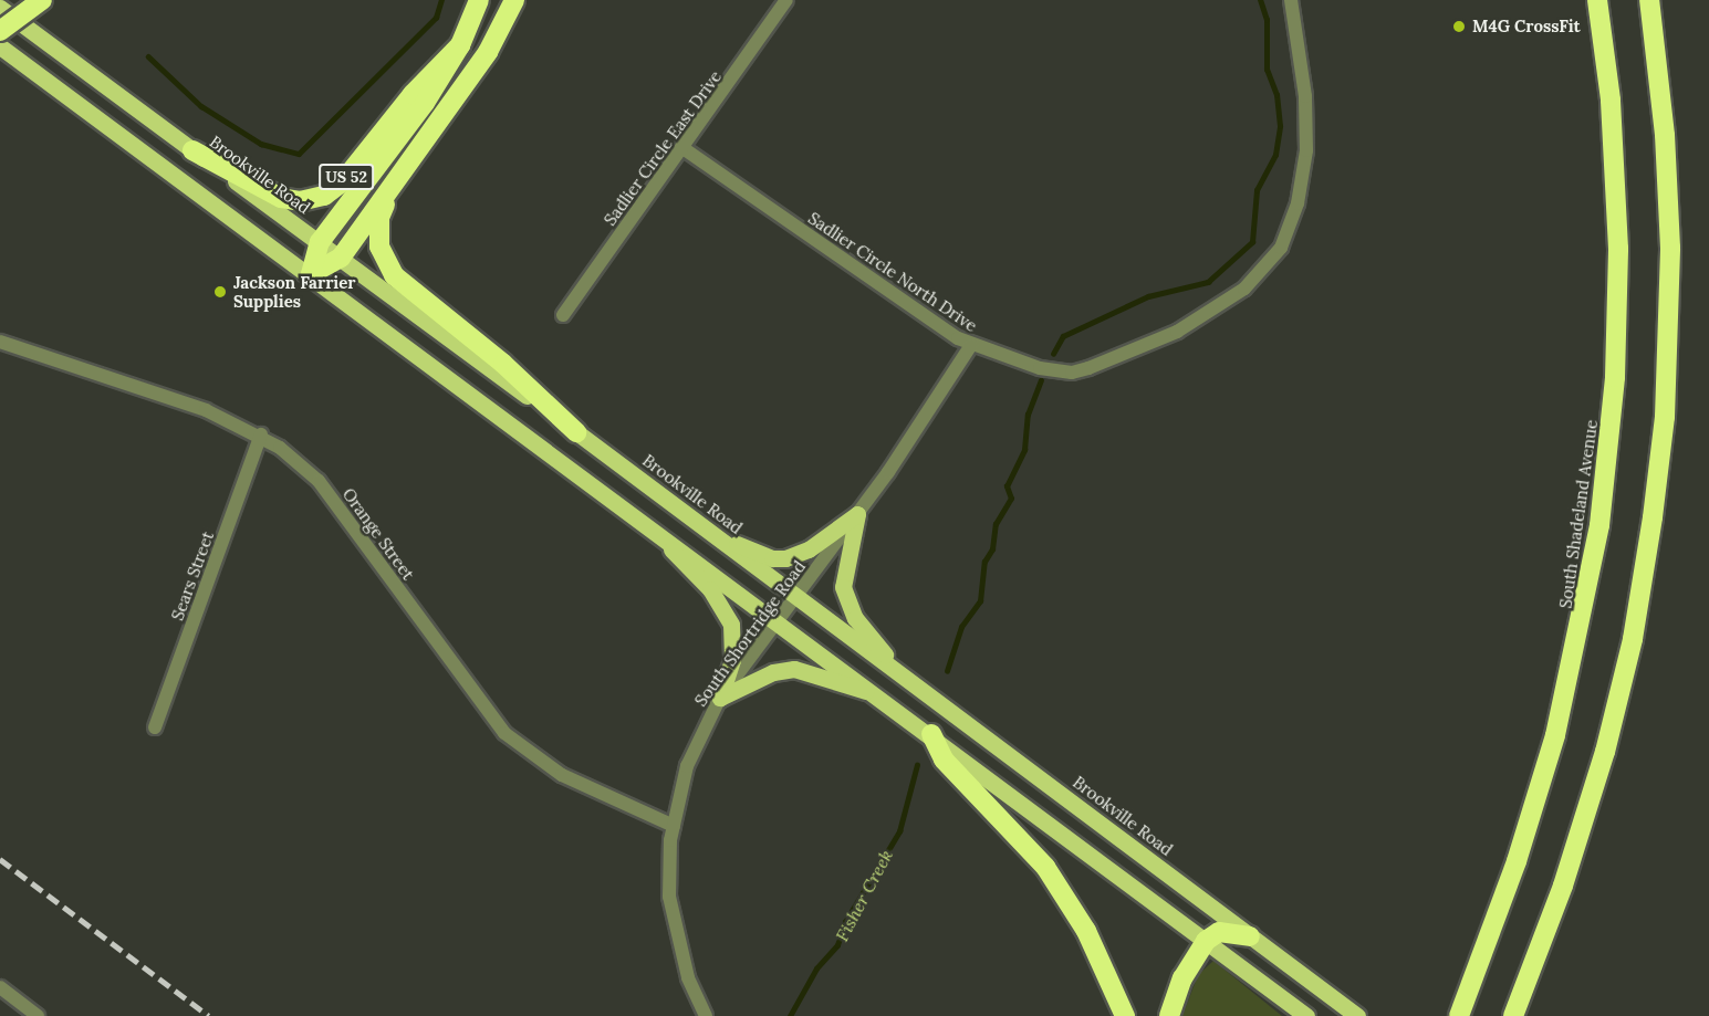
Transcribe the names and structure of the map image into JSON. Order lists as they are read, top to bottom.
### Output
{
  "streets": {
    "highway": ["US 52", "South Shadeland Avenue"],
    "main road": ["Brookville Road"],
    "street": [
      "Sadlier Circle East Drive",
      "Sadlier Circle North Drive",
      "Orange Street",
      "Sears Street",
      "South Shortridge Road"
    ]
  },
  "crossings": [
    ["Sadlier Circle East Drive", "Sadlier Circle North Drive"],
    ["Brookville Road", "US 52"],
    ["Brookville Road", "South Shortridge Road"],
    ["Sadlier Circle North Drive", "South Shortridge Road"],
    ["Orange Street", "Sears Street"],
    ["Orange Street", "South Shortridge Road"]
  ],
  "water": ["Fisher Creek"],
  "places": ["M4G CrossFit", "Jackson Farrier Supplies"]
}
